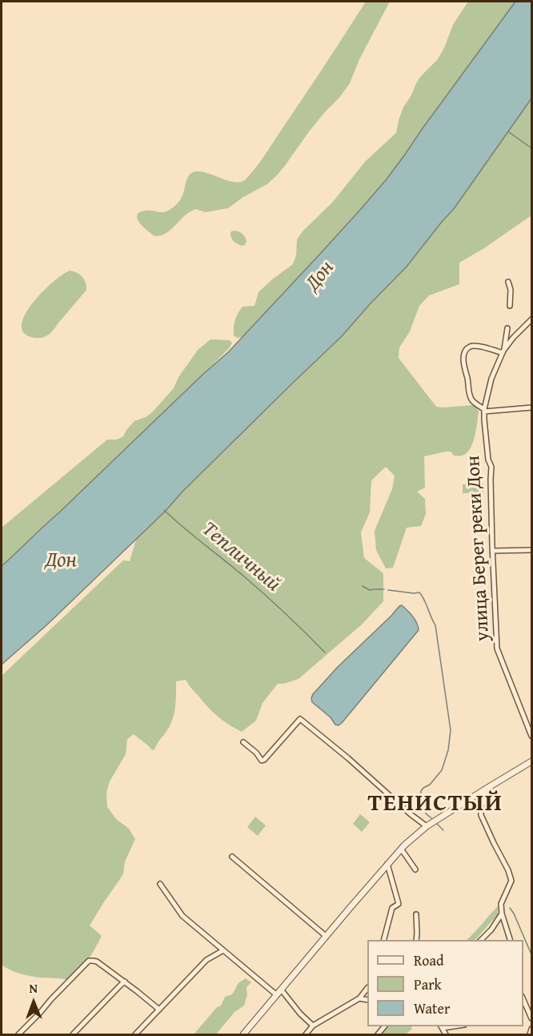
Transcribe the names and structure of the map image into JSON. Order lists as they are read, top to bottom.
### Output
{
  "streets": {
    "street": ["улица Берег реки Дон"]
  },
  "districts": ["ТЕНИСТЫЙ"],
  "water": ["Дон", "Тепличный"],
  "legend": ["Road", "Park", "Water"],
  "north": "top"
}
